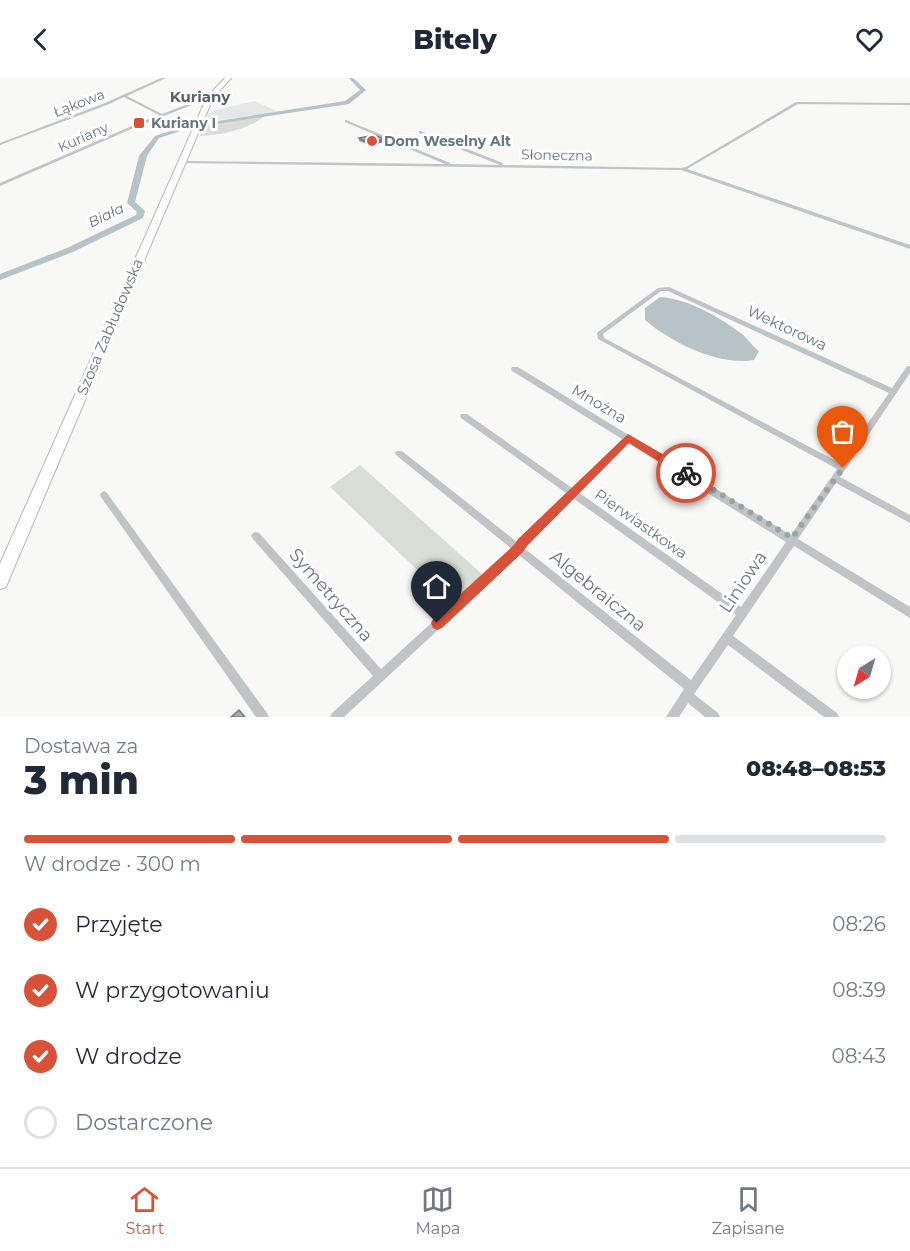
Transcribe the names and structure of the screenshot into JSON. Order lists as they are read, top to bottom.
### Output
{
  "streets": {
    "highway": ["Szosa Zabłudowska"],
    "street": [
      "Łąkowa",
      "Kuriany",
      "Słoneczna",
      "Wektorowa",
      "Mnożna",
      "Pierwiastkowa",
      "Liniowa",
      "Algebraiczna",
      "Symetryczna"
    ]
  },
  "crossings": [
    ["Kuriany", "Szosa Zabłudowska"],
    ["Słoneczna", "Szosa Zabłudowska"],
    ["Wektorowa", "Liniowa"],
    ["Mnożna", "Liniowa"],
    ["Pierwiastkowa", "Liniowa"],
    ["Liniowa", "Algebraiczna"]
  ],
  "districts": ["Kuriany"],
  "water": ["Biała"],
  "places": {
    "transit": ["Kuriany I"],
    "other": ["Dom Weselny Alt"]
  },
  "north": "bottom left",
  "page": {
    "header": "Bitely",
    "heading": ["3 min", "Dostawa za", "08:48–08:53"],
    "bar": "W drodze · 300 m",
    "list": [
      ["Przyjęte", "08:26"],
      ["W przygotowaniu", "08:39"],
      ["W drodze", "08:43"],
      "Dostarczone"
    ],
    "tabs": ["Start", "Mapa", "Zapisane"]
  }
}
